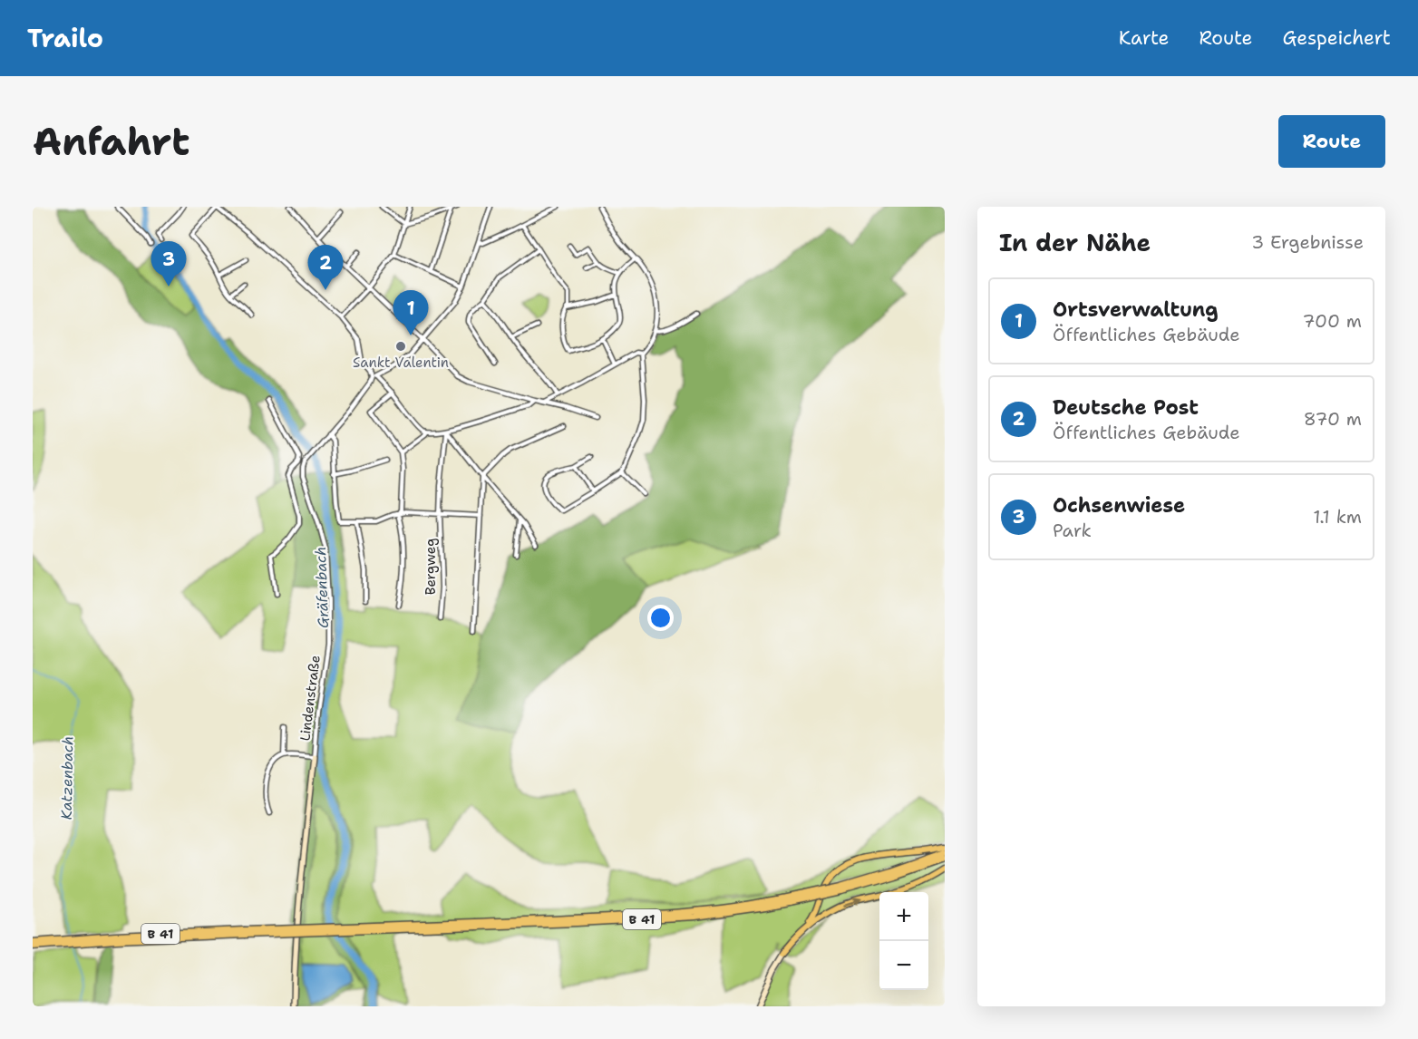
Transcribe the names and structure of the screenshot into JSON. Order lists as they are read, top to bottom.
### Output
{
  "streets": {
    "highway": ["B 41"],
    "street": ["Bergweg", "Lindenstraße"]
  },
  "water": ["Gräfenbach", "Katzenbach"],
  "places": ["Sankt Valentin"],
  "page": {
    "header": "Trailo",
    "nav": ["Karte", "Route", "Gespeichert"],
    "buttons": "Route",
    "title": "Anfahrt",
    "heading": ["In der Nähe", "3 Ergebnisse"],
    "pins": ["3", "2", "1"],
    "list": [
      {
        "mark": "1",
        "name": "Ortsverwaltung",
        "note": "Öffentliches Gebäude",
        "value": "700 m"
      },
      {
        "mark": "2",
        "name": "Deutsche Post",
        "note": "Öffentliches Gebäude",
        "value": "870 m"
      },
      {
        "mark": "3",
        "name": "Ochsenwiese",
        "note": "Park",
        "value": "1.1 km"
      }
    ],
    "map_buttons": ["+", "−"]
  }
}
